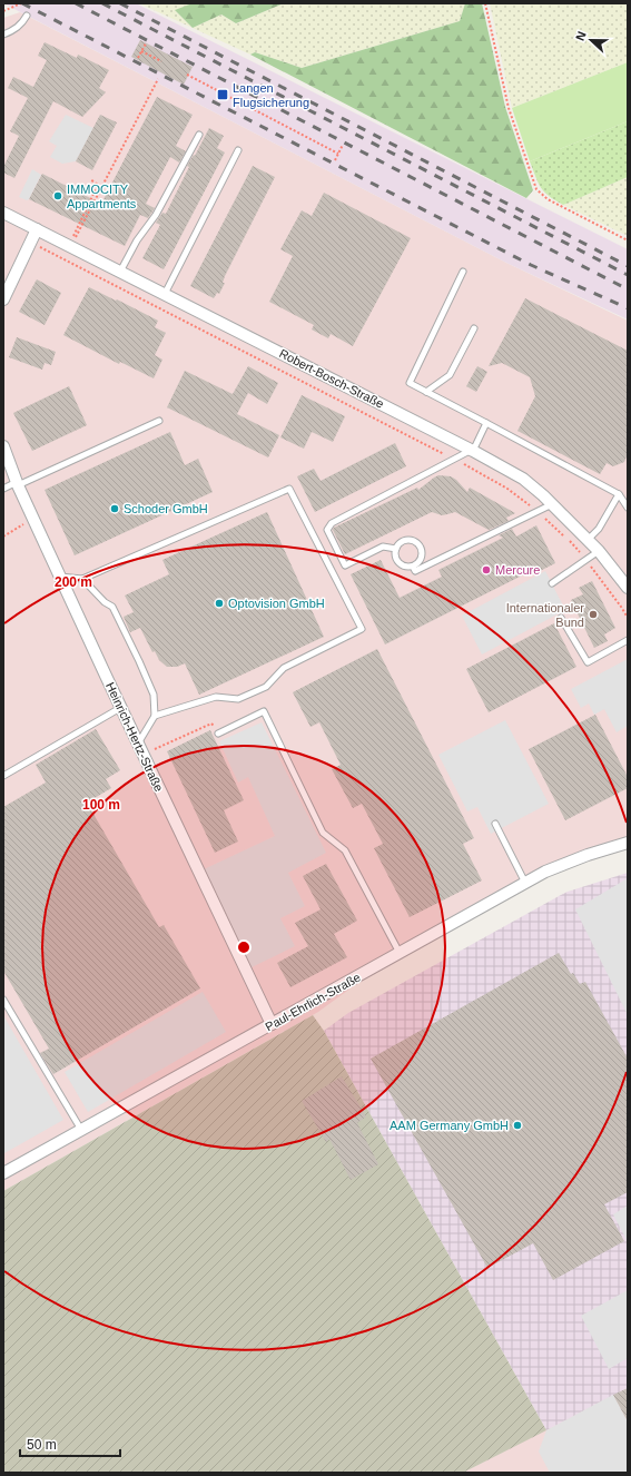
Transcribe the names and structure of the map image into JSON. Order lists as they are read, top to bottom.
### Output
{
  "streets": {
    "street": ["Robert-Bosch-Straße", "Heinrich-Hertz-Straße", "Paul-Ehrlich-Straße"]
  },
  "crossings": [
    ["Heinrich-Hertz-Straße", "Paul-Ehrlich-Straße"]
  ],
  "places": {
    "transit": ["Langen Flugsicherung"],
    "other": [
      "IMMOCITY Appartments",
      "Schoder GmbH",
      "Mercure",
      "Optovision GmbH",
      "Internationaler Bund",
      "AAM Germany GmbH"
    ]
  },
  "scale_bar": "50 m",
  "north": "left",
  "rings": ["200 m", "100 m"]
}
